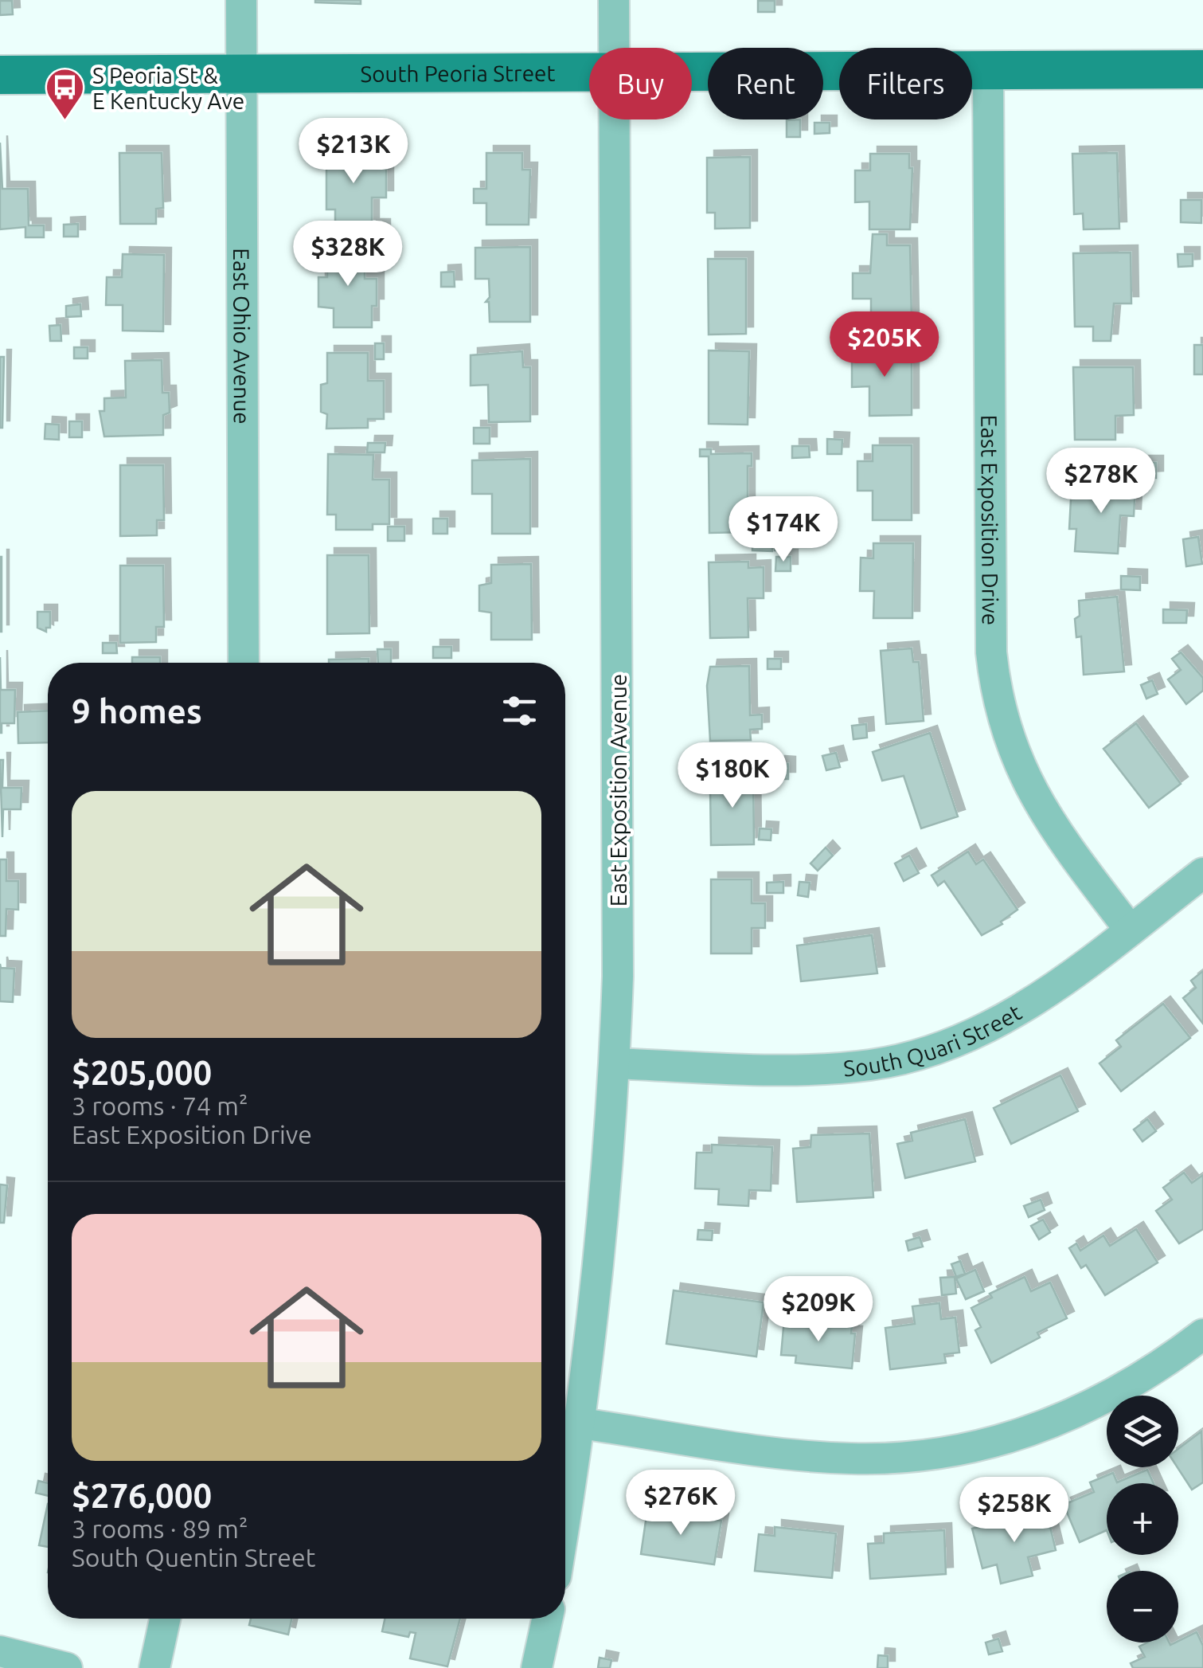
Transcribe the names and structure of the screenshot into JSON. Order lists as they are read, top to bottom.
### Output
{
  "streets": {
    "main road": ["South Peoria Street"],
    "street": [
      "East Ohio Avenue",
      "East Exposition Drive",
      "East Exposition Avenue",
      "South Quari Street"
    ]
  },
  "crossings": [
    ["South Peoria Street", "East Ohio Avenue"],
    ["South Peoria Street", "East Exposition Drive"],
    ["East Exposition Drive", "South Quari Street"],
    ["East Exposition Avenue", "South Quari Street"]
  ],
  "places": {
    "bus stop": ["S Peoria St & E Kentucky Ave"]
  },
  "page": {
    "chip": ["Buy", "Rent", "Filters"],
    "price": [
      "$213K",
      "$328K",
      "$205K",
      "$278K",
      "$174K",
      "$180K",
      "$209K",
      "$276K",
      "$258K"
    ],
    "heading": "9 homes",
    "list": [
      {
        "name": "$205,000",
        "note": "3 rooms · 74 m² · East Exposition Drive"
      },
      {
        "name": "$276,000",
        "note": "3 rooms · 89 m² · South Quentin Street"
      }
    ],
    "map_buttons": ["+", "−"]
  }
}
